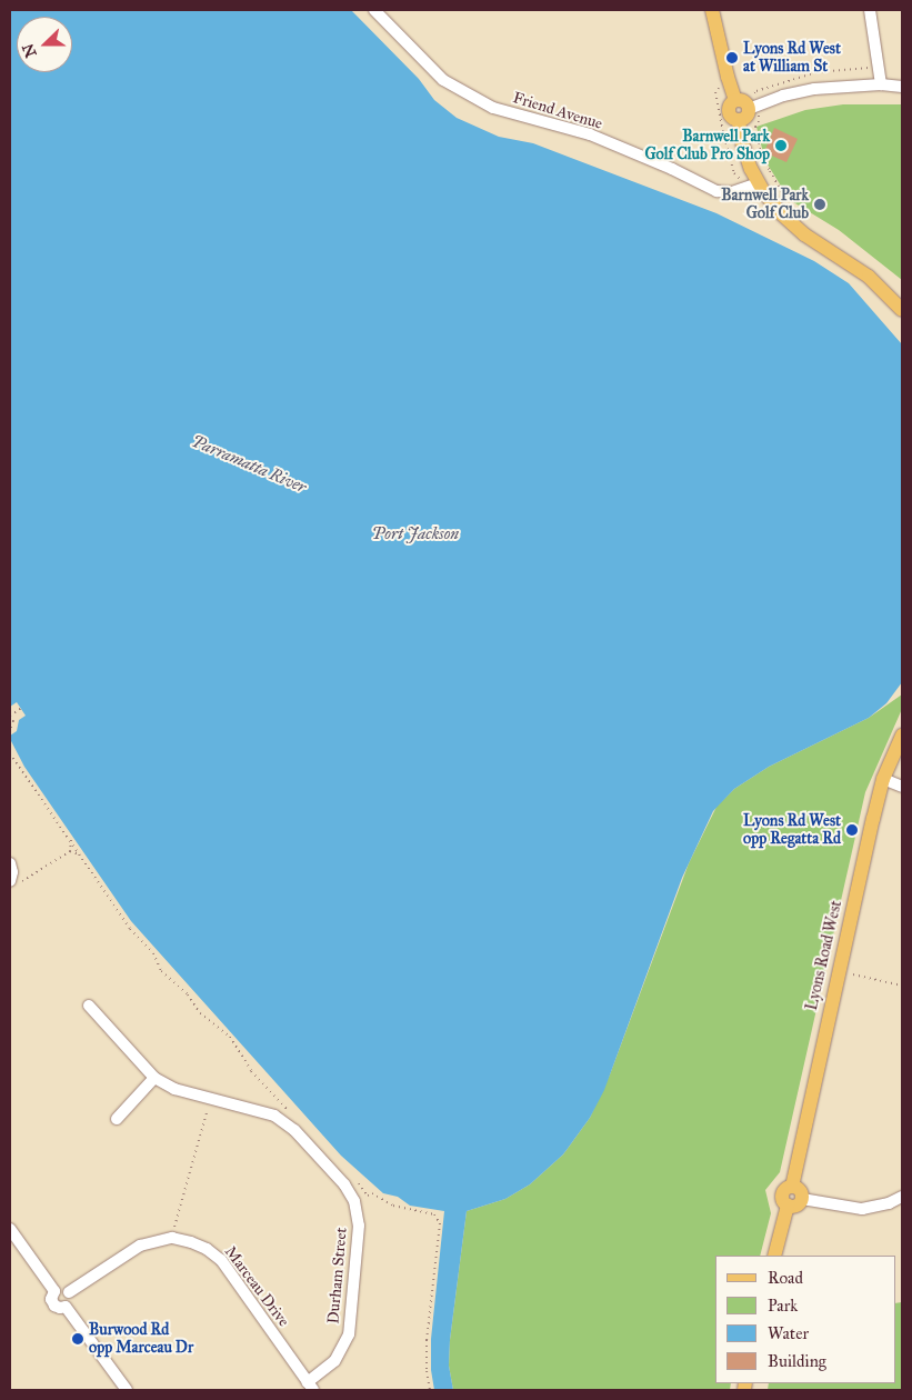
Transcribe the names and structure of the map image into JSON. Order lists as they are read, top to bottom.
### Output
{
  "streets": {
    "main road": ["Lyons Road West"],
    "street": ["Friend Avenue", "Durham Street", "Marceau Drive"]
  },
  "crossings": [
    ["Durham Street", "Marceau Drive"]
  ],
  "water": ["Parramatta River", "Port Jackson"],
  "places": [
    "Lyons Rd West at William St",
    "Barnwell Park Golf Club Pro Shop",
    "Barnwell Park Golf Club",
    "Lyons Rd West opp Regatta Rd",
    "Burwood Rd opp Marceau Dr"
  ],
  "legend": [
    "Road",
    "Park",
    "Water",
    "Building"
  ],
  "north": "left"
}
